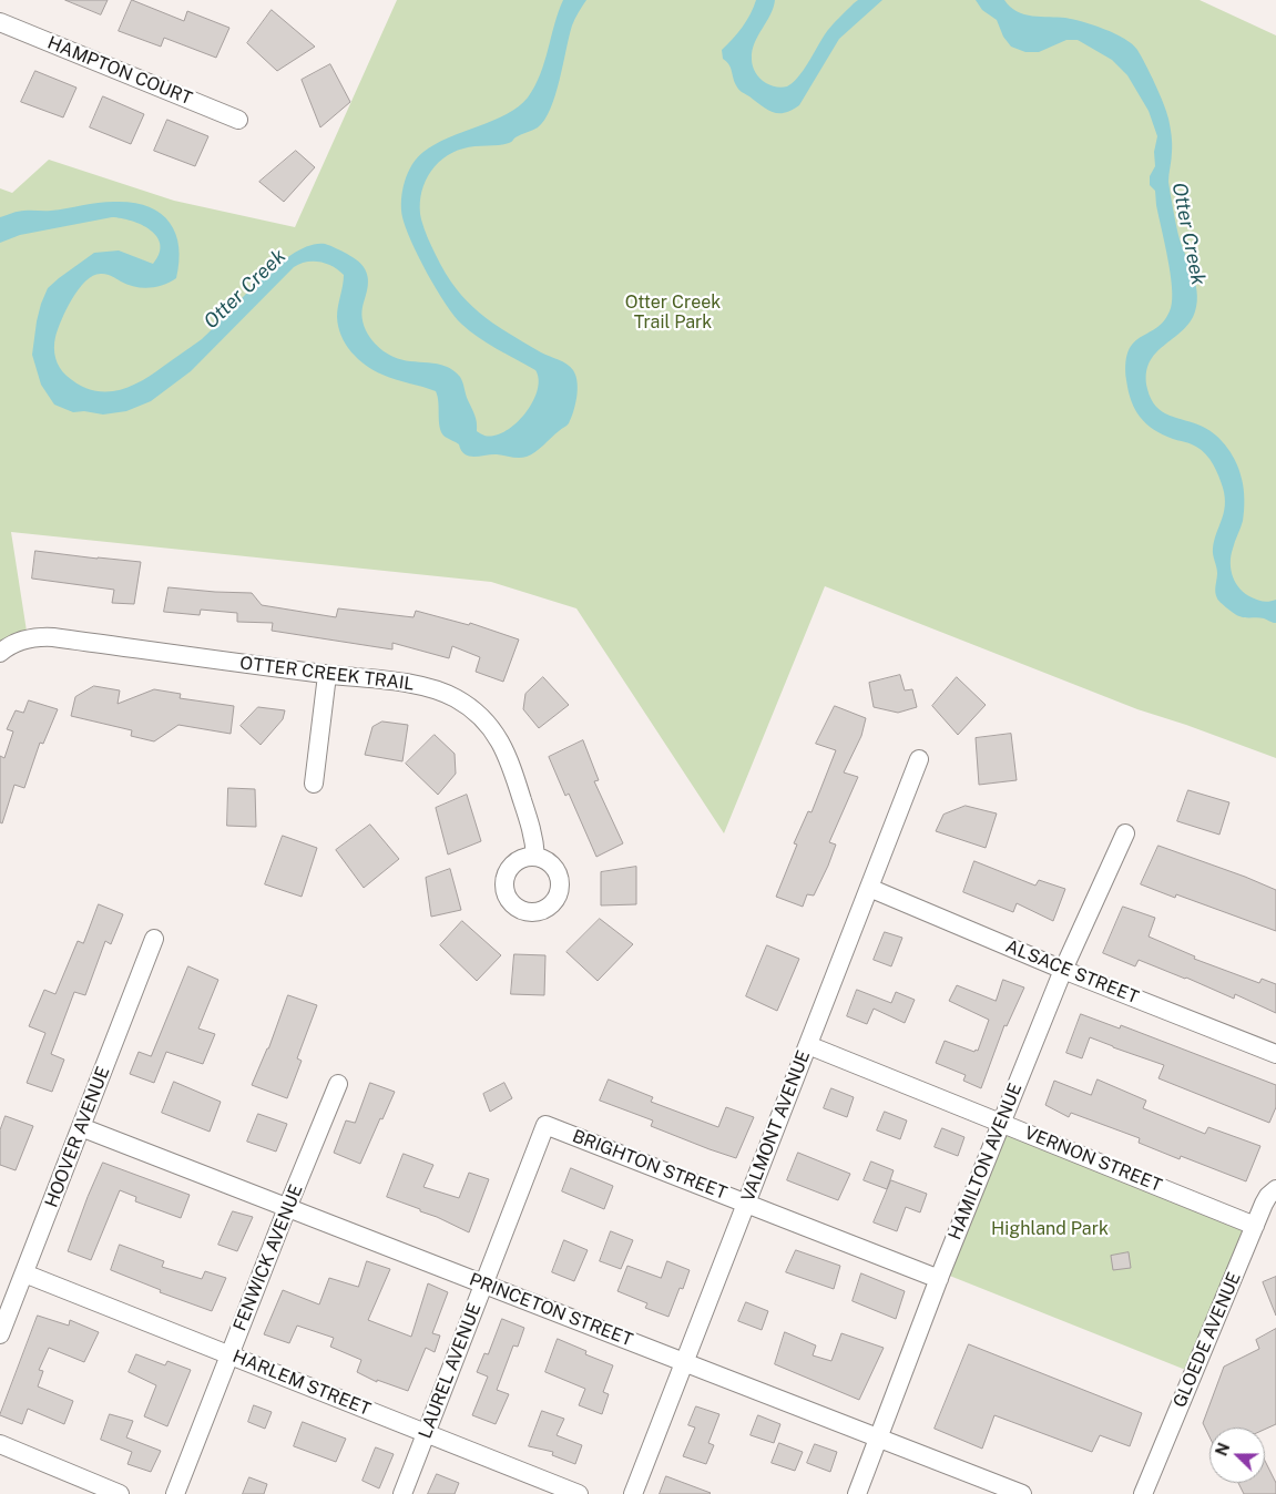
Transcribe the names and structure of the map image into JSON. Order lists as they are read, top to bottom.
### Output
{
  "streets": {
    "street": [
      "HAMPTON COURT",
      "OTTER CREEK TRAIL",
      "ALSACE STREET",
      "VALMONT AVENUE",
      "HOOVER AVENUE",
      "VERNON STREET",
      "HAMILTON AVENUE",
      "BRIGHTON STREET",
      "FENWICK AVENUE",
      "PRINCETON STREET",
      "GLOEDE AVENUE",
      "LAUREL AVENUE",
      "HARLEM STREET"
    ]
  },
  "crossings": [
    ["ALSACE STREET", "VALMONT AVENUE"],
    ["ALSACE STREET", "HAMILTON AVENUE"],
    ["VALMONT AVENUE", "VERNON STREET"],
    ["VALMONT AVENUE", "BRIGHTON STREET"],
    ["VALMONT AVENUE", "PRINCETON STREET"],
    ["HOOVER AVENUE", "PRINCETON STREET"],
    ["HOOVER AVENUE", "HARLEM STREET"],
    ["VERNON STREET", "HAMILTON AVENUE"],
    ["VERNON STREET", "GLOEDE AVENUE"],
    ["HAMILTON AVENUE", "BRIGHTON STREET"],
    ["HAMILTON AVENUE", "PRINCETON STREET"],
    ["BRIGHTON STREET", "LAUREL AVENUE"],
    ["FENWICK AVENUE", "PRINCETON STREET"],
    ["FENWICK AVENUE", "HARLEM STREET"],
    ["PRINCETON STREET", "LAUREL AVENUE"],
    ["LAUREL AVENUE", "HARLEM STREET"]
  ],
  "water": ["Otter Creek"],
  "parks": ["Otter Creek Trail Park", "Highland Park"],
  "north": "left"
}
